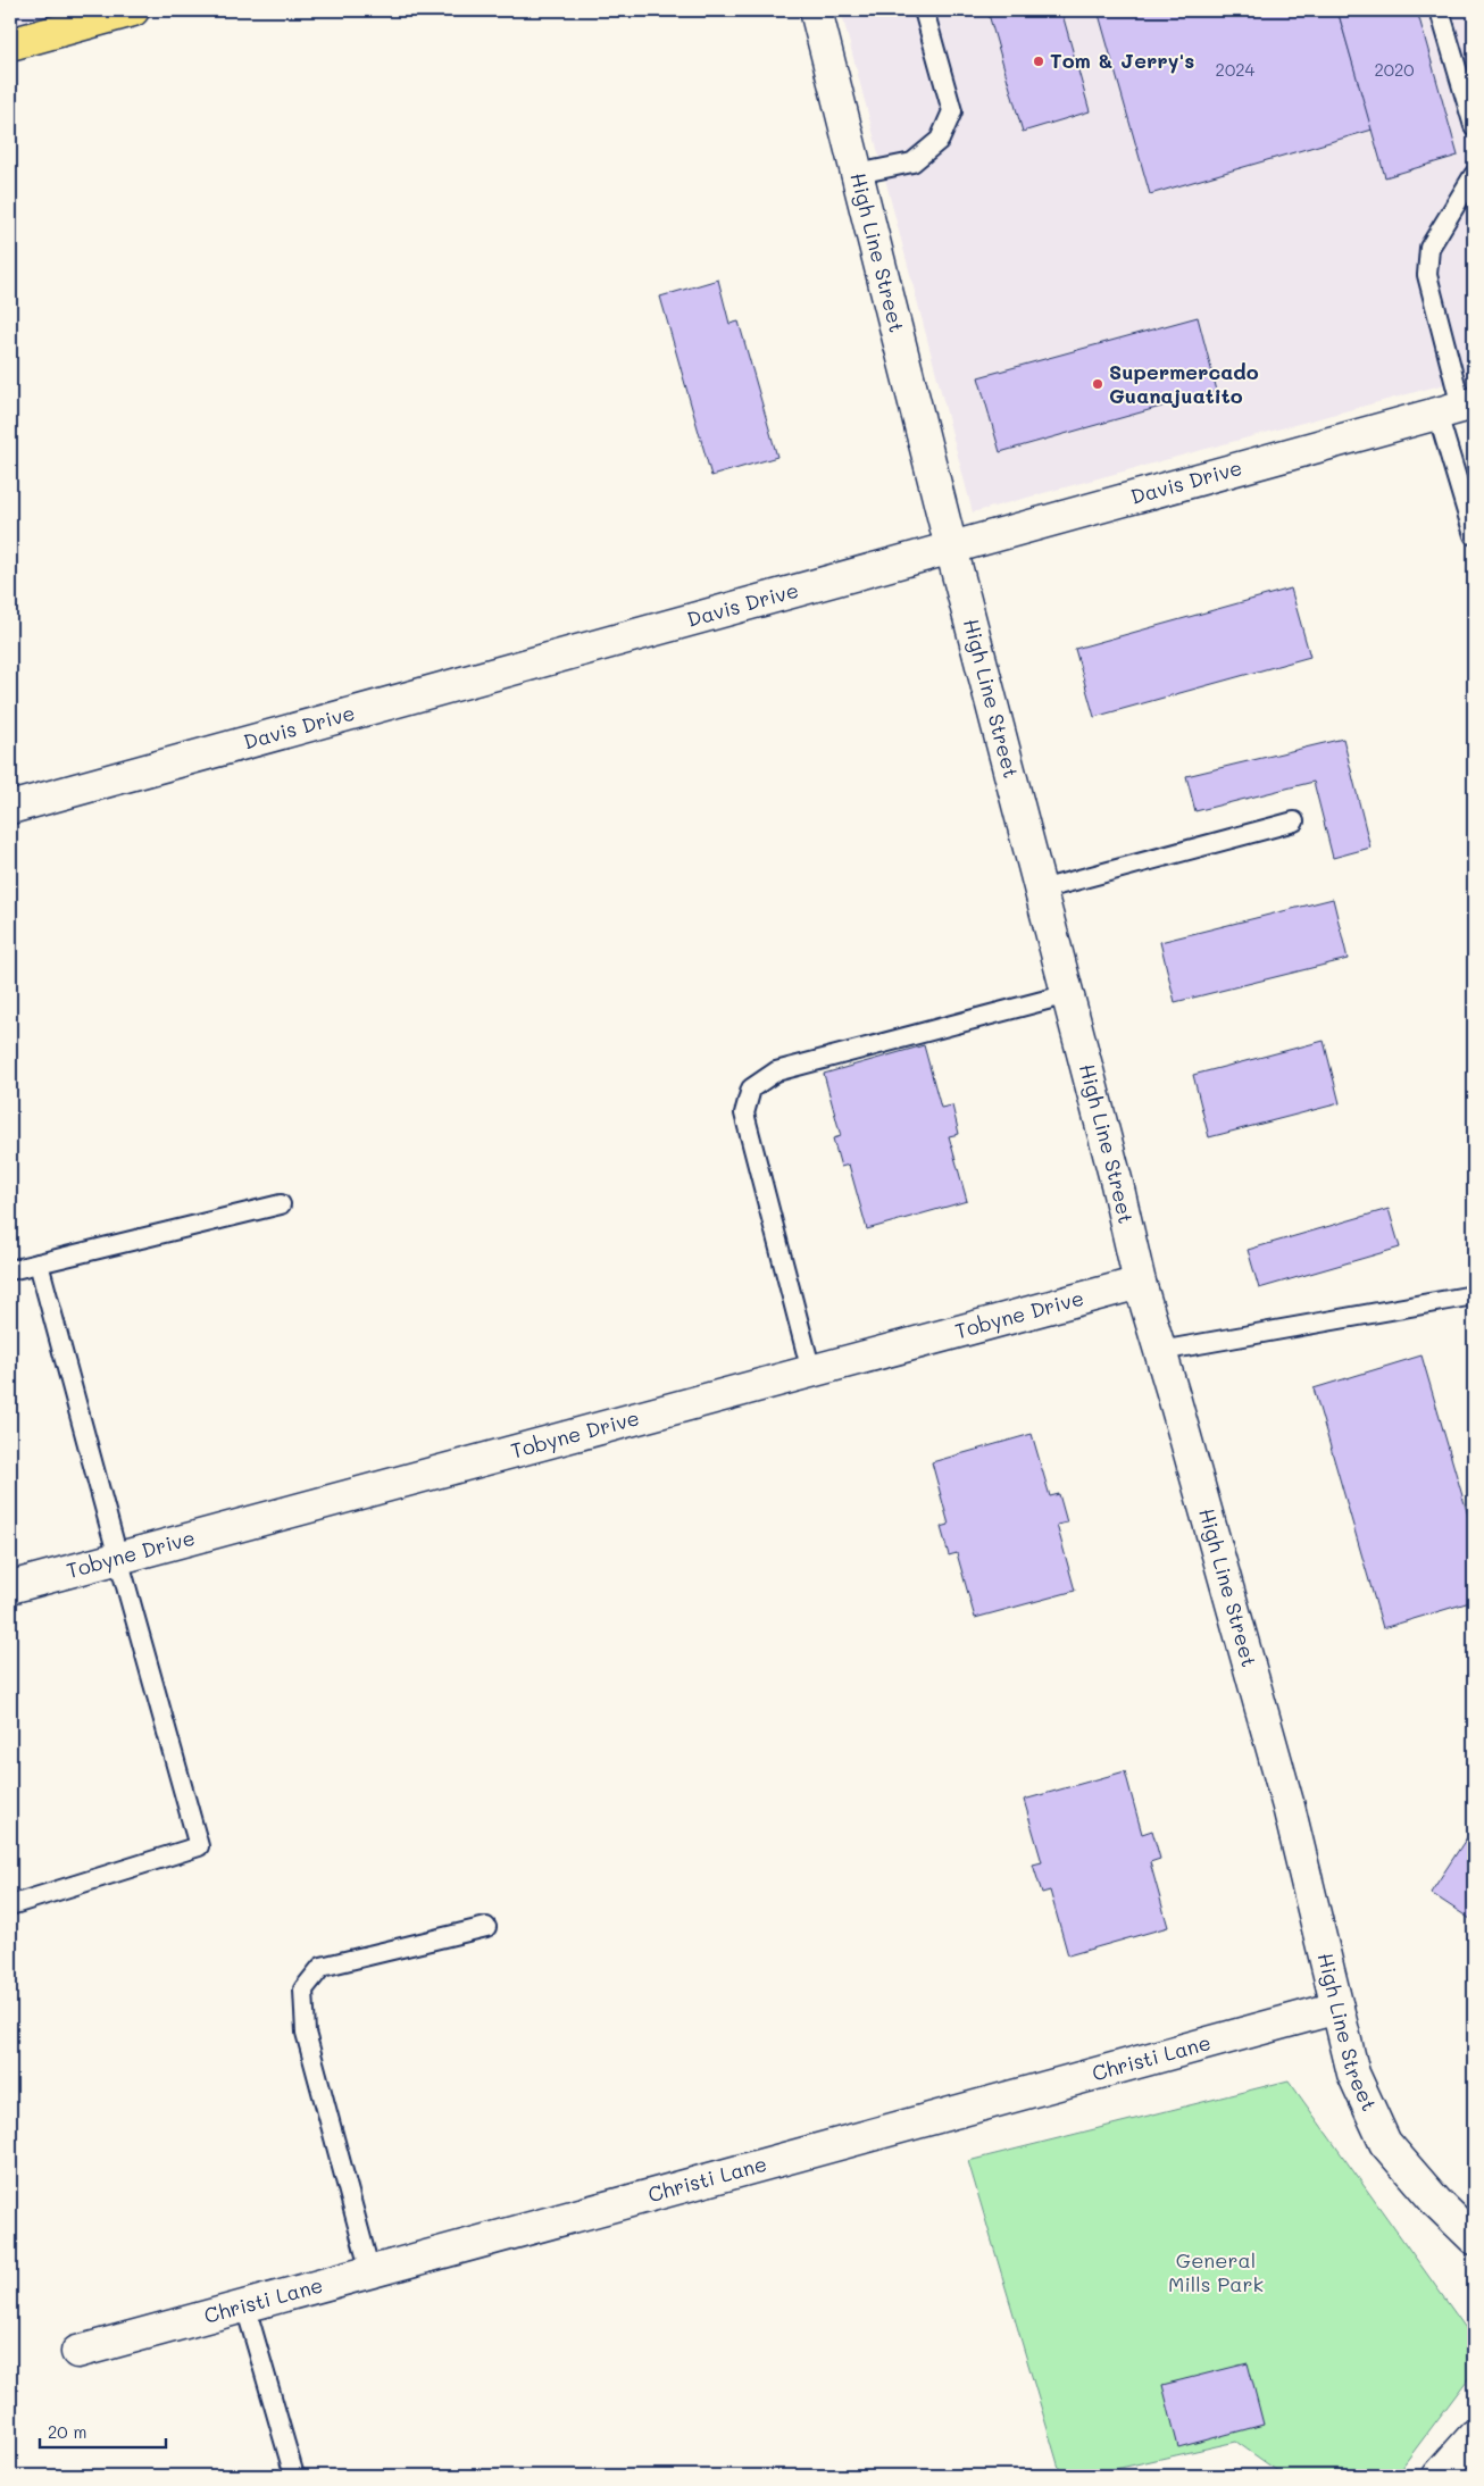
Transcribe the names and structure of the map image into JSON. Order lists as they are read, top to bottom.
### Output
{
  "streets": {
    "street": [
      "High Line Street",
      "Davis Drive",
      "Tobyne Drive",
      "Christi Lane"
    ]
  },
  "crossings": [
    ["High Line Street", "Davis Drive"],
    ["High Line Street", "Tobyne Drive"],
    ["High Line Street", "Christi Lane"]
  ],
  "parks": ["General Mills Park"],
  "places": ["Tom & Jerry's", "Supermercado Guanajuatito"],
  "house_numbers": ["2024", "2020"],
  "scale_bar": "20 m"
}
